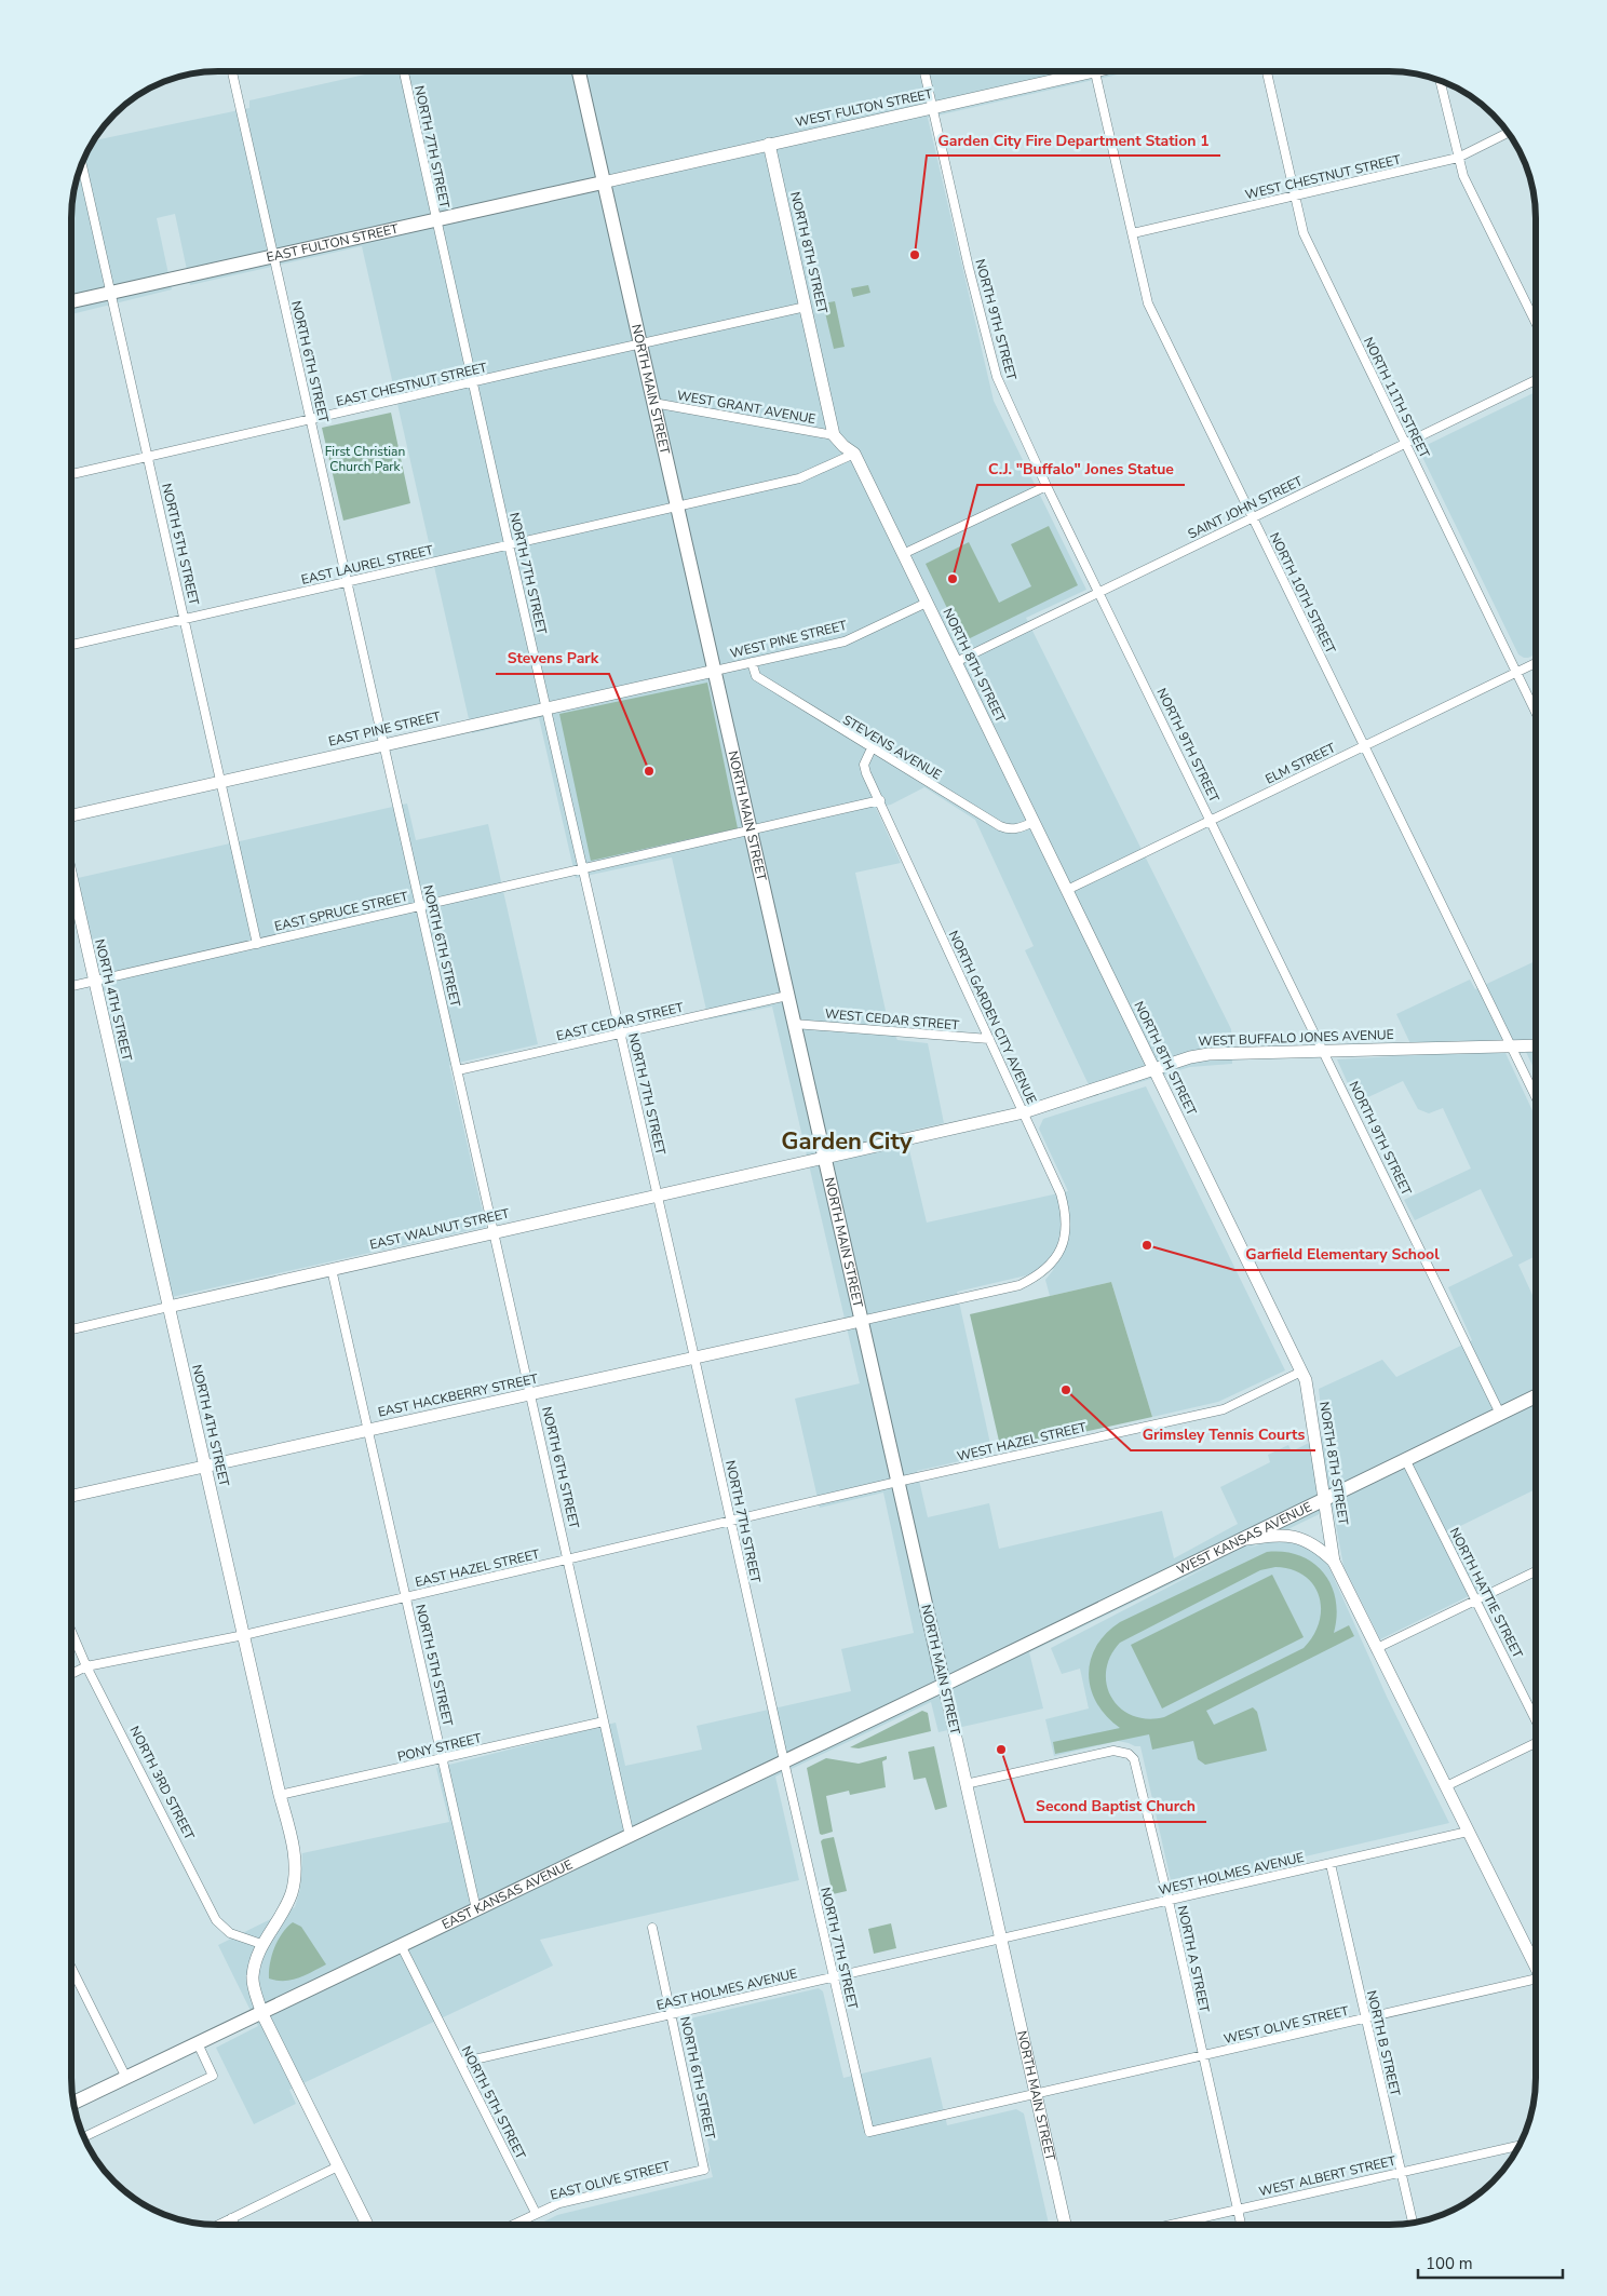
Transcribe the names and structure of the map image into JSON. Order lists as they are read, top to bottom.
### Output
{
  "streets": {
    "main road": [
      "EAST FULTON STREET",
      "NORTH MAIN STREET",
      "WEST KANSAS AVENUE",
      "EAST KANSAS AVENUE"
    ],
    "street": [
      "WEST FULTON STREET",
      "NORTH 7TH STREET",
      "WEST CHESTNUT STREET",
      "NORTH 8TH STREET",
      "NORTH 9TH STREET",
      "NORTH 6TH STREET",
      "EAST CHESTNUT STREET",
      "NORTH 11TH STREET",
      "WEST GRANT AVENUE",
      "SAINT JOHN STREET",
      "NORTH 5TH STREET",
      "EAST LAUREL STREET",
      "NORTH 10TH STREET",
      "WEST PINE STREET",
      "EAST PINE STREET",
      "STEVENS AVENUE",
      "ELM STREET",
      "EAST SPRUCE STREET",
      "NORTH 4TH STREET",
      "NORTH GARDEN CITY AVENUE",
      "WEST CEDAR STREET",
      "EAST CEDAR STREET",
      "WEST BUFFALO JONES AVENUE",
      "EAST WALNUT STREET",
      "EAST HACKBERRY STREET",
      "WEST HAZEL STREET",
      "EAST HAZEL STREET",
      "NORTH HATTIE STREET",
      "PONY STREET",
      "NORTH 3RD STREET",
      "WEST HOLMES AVENUE",
      "NORTH A STREET",
      "EAST HOLMES AVENUE",
      "WEST OLIVE STREET",
      "NORTH B STREET",
      "WEST ALBERT STREET",
      "EAST OLIVE STREET"
    ]
  },
  "crossings": [
    ["WEST FULTON STREET", "EAST FULTON STREET"],
    ["WEST FULTON STREET", "NORTH 8TH STREET"],
    ["WEST FULTON STREET", "NORTH 9TH STREET"],
    ["WEST FULTON STREET", "NORTH MAIN STREET"],
    ["NORTH 7TH STREET", "EAST FULTON STREET"],
    ["NORTH 7TH STREET", "EAST CHESTNUT STREET"],
    ["NORTH 7TH STREET", "NORTH MAIN STREET"],
    ["NORTH 7TH STREET", "EAST LAUREL STREET"],
    ["NORTH 7TH STREET", "EAST PINE STREET"],
    ["NORTH 7TH STREET", "EAST SPRUCE STREET"],
    ["NORTH 7TH STREET", "EAST CEDAR STREET"],
    ["NORTH 7TH STREET", "EAST WALNUT STREET"],
    ["NORTH 7TH STREET", "EAST HACKBERRY STREET"],
    ["NORTH 7TH STREET", "EAST HAZEL STREET"],
    ["NORTH 7TH STREET", "EAST KANSAS AVENUE"],
    ["NORTH 7TH STREET", "EAST HOLMES AVENUE"],
    ["NORTH 7TH STREET", "WEST OLIVE STREET"],
    ["WEST CHESTNUT STREET", "NORTH 11TH STREET"],
    ["WEST CHESTNUT STREET", "NORTH 10TH STREET"],
    ["EAST FULTON STREET", "NORTH 6TH STREET"],
    ["EAST FULTON STREET", "NORTH MAIN STREET"],
    ["EAST FULTON STREET", "NORTH 5TH STREET"],
    ["NORTH 8TH STREET", "WEST GRANT AVENUE"],
    ["NORTH 8TH STREET", "SAINT JOHN STREET"],
    ["NORTH 8TH STREET", "EAST LAUREL STREET"],
    ["NORTH 8TH STREET", "WEST PINE STREET"],
    ["NORTH 8TH STREET", "STEVENS AVENUE"],
    ["NORTH 8TH STREET", "ELM STREET"],
    ["NORTH 8TH STREET", "WEST BUFFALO JONES AVENUE"],
    ["NORTH 8TH STREET", "WEST HAZEL STREET"],
    ["NORTH 8TH STREET", "WEST KANSAS AVENUE"],
    ["NORTH 8TH STREET", "WEST HOLMES AVENUE"],
    ["NORTH 9TH STREET", "SAINT JOHN STREET"],
    ["NORTH 9TH STREET", "ELM STREET"],
    ["NORTH 9TH STREET", "WEST BUFFALO JONES AVENUE"],
    ["NORTH 9TH STREET", "WEST KANSAS AVENUE"],
    ["NORTH 6TH STREET", "EAST CHESTNUT STREET"],
    ["NORTH 6TH STREET", "EAST LAUREL STREET"],
    ["NORTH 6TH STREET", "EAST PINE STREET"],
    ["NORTH 6TH STREET", "EAST SPRUCE STREET"],
    ["NORTH 6TH STREET", "EAST CEDAR STREET"],
    ["NORTH 6TH STREET", "EAST WALNUT STREET"],
    ["NORTH 6TH STREET", "EAST HACKBERRY STREET"],
    ["NORTH 6TH STREET", "EAST HAZEL STREET"],
    ["NORTH 6TH STREET", "PONY STREET"],
    ["NORTH 6TH STREET", "EAST KANSAS AVENUE"],
    ["NORTH 6TH STREET", "EAST HOLMES AVENUE"],
    ["NORTH 6TH STREET", "EAST OLIVE STREET"],
    ["EAST CHESTNUT STREET", "NORTH MAIN STREET"],
    ["EAST CHESTNUT STREET", "NORTH 5TH STREET"],
    ["NORTH MAIN STREET", "WEST GRANT AVENUE"],
    ["NORTH MAIN STREET", "EAST LAUREL STREET"],
    ["NORTH MAIN STREET", "WEST PINE STREET"],
    ["NORTH MAIN STREET", "EAST PINE STREET"],
    ["NORTH MAIN STREET", "EAST SPRUCE STREET"],
    ["NORTH MAIN STREET", "NORTH GARDEN CITY AVENUE"],
    ["NORTH MAIN STREET", "WEST CEDAR STREET"],
    ["NORTH MAIN STREET", "EAST CEDAR STREET"],
    ["NORTH MAIN STREET", "WEST BUFFALO JONES AVENUE"],
    ["NORTH MAIN STREET", "EAST WALNUT STREET"],
    ["NORTH MAIN STREET", "EAST HACKBERRY STREET"],
    ["NORTH MAIN STREET", "WEST HAZEL STREET"],
    ["NORTH MAIN STREET", "WEST KANSAS AVENUE"],
    ["NORTH MAIN STREET", "EAST HAZEL STREET"],
    ["NORTH MAIN STREET", "WEST HOLMES AVENUE"],
    ["NORTH MAIN STREET", "EAST KANSAS AVENUE"],
    ["NORTH MAIN STREET", "NORTH A STREET"],
    ["NORTH MAIN STREET", "EAST HOLMES AVENUE"],
    ["NORTH MAIN STREET", "WEST OLIVE STREET"],
    ["NORTH 11TH STREET", "SAINT JOHN STREET"],
    ["NORTH 11TH STREET", "ELM STREET"],
    ["SAINT JOHN STREET", "NORTH 10TH STREET"],
    ["NORTH 5TH STREET", "EAST LAUREL STREET"],
    ["NORTH 5TH STREET", "EAST PINE STREET"],
    ["NORTH 5TH STREET", "EAST SPRUCE STREET"],
    ["NORTH 5TH STREET", "EAST WALNUT STREET"],
    ["NORTH 5TH STREET", "EAST HACKBERRY STREET"],
    ["NORTH 5TH STREET", "EAST HAZEL STREET"],
    ["NORTH 5TH STREET", "PONY STREET"],
    ["NORTH 5TH STREET", "EAST KANSAS AVENUE"],
    ["NORTH 5TH STREET", "EAST HOLMES AVENUE"],
    ["NORTH 5TH STREET", "EAST OLIVE STREET"],
    ["NORTH 10TH STREET", "ELM STREET"],
    ["NORTH 10TH STREET", "WEST BUFFALO JONES AVENUE"],
    ["WEST PINE STREET", "EAST PINE STREET"],
    ["WEST PINE STREET", "STEVENS AVENUE"],
    ["STEVENS AVENUE", "NORTH GARDEN CITY AVENUE"],
    ["EAST SPRUCE STREET", "NORTH 4TH STREET"],
    ["EAST SPRUCE STREET", "NORTH GARDEN CITY AVENUE"],
    ["NORTH 4TH STREET", "EAST WALNUT STREET"],
    ["NORTH 4TH STREET", "EAST HACKBERRY STREET"],
    ["NORTH 4TH STREET", "EAST HAZEL STREET"],
    ["NORTH 4TH STREET", "PONY STREET"],
    ["NORTH 4TH STREET", "NORTH 3RD STREET"],
    ["NORTH 4TH STREET", "EAST KANSAS AVENUE"],
    ["NORTH GARDEN CITY AVENUE", "WEST CEDAR STREET"],
    ["NORTH GARDEN CITY AVENUE", "WEST BUFFALO JONES AVENUE"],
    ["NORTH GARDEN CITY AVENUE", "EAST HACKBERRY STREET"],
    ["WEST BUFFALO JONES AVENUE", "EAST WALNUT STREET"],
    ["WEST HAZEL STREET", "EAST HAZEL STREET"],
    ["WEST KANSAS AVENUE", "NORTH HATTIE STREET"],
    ["WEST KANSAS AVENUE", "EAST KANSAS AVENUE"],
    ["EAST HAZEL STREET", "NORTH 3RD STREET"],
    ["WEST HOLMES AVENUE", "NORTH A STREET"],
    ["WEST HOLMES AVENUE", "EAST HOLMES AVENUE"],
    ["WEST HOLMES AVENUE", "NORTH B STREET"],
    ["NORTH A STREET", "WEST OLIVE STREET"],
    ["NORTH A STREET", "WEST ALBERT STREET"],
    ["WEST OLIVE STREET", "NORTH B STREET"],
    ["NORTH B STREET", "WEST ALBERT STREET"]
  ],
  "districts": ["Garden City"],
  "parks": ["First Christian Church Park"],
  "places": [
    "Garden City Fire Department Station 1",
    "C.J. \"Buffalo\" Jones Statue",
    "Stevens Park",
    "Garfield Elementary School",
    "Grimsley Tennis Courts",
    "Second Baptist Church"
  ],
  "scale_bar": "100 m"
}
